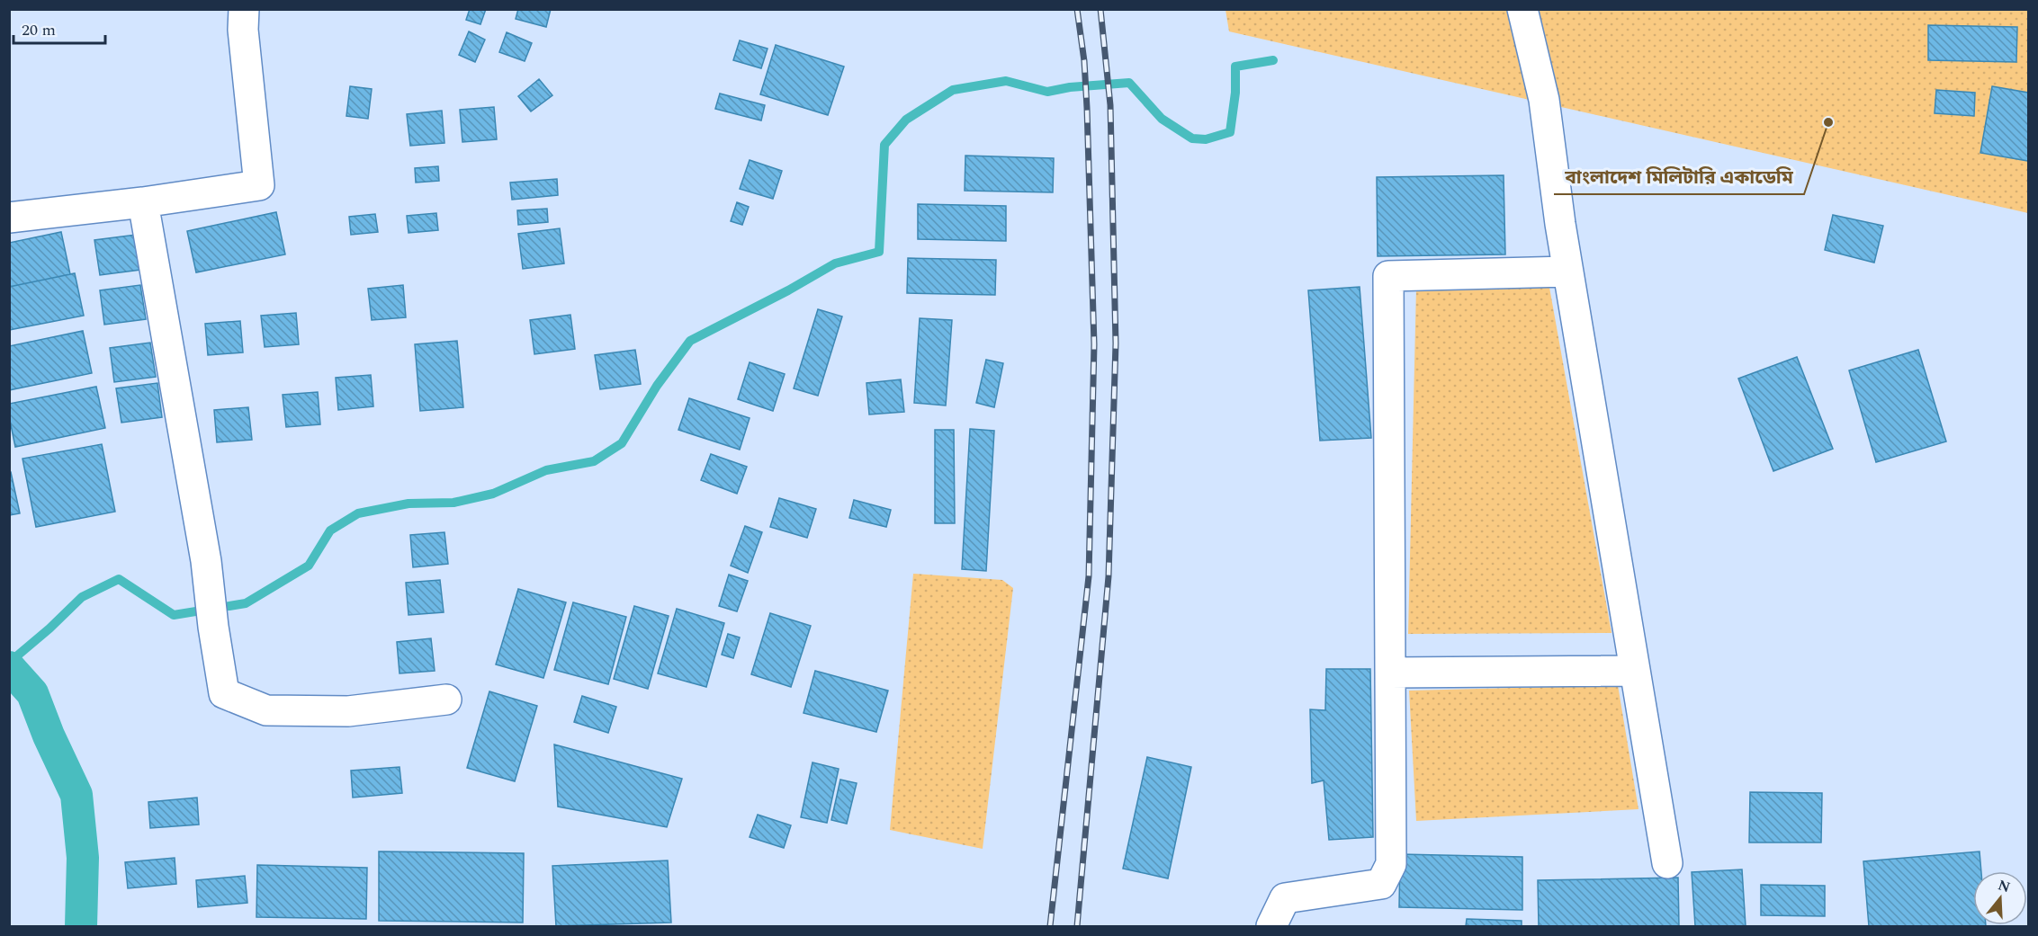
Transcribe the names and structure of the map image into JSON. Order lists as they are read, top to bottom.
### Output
{
  "places": ["বাংলাদেশ মিলিটারি একাডেমি"],
  "scale_bar": "20 m",
  "north": "top"
}
